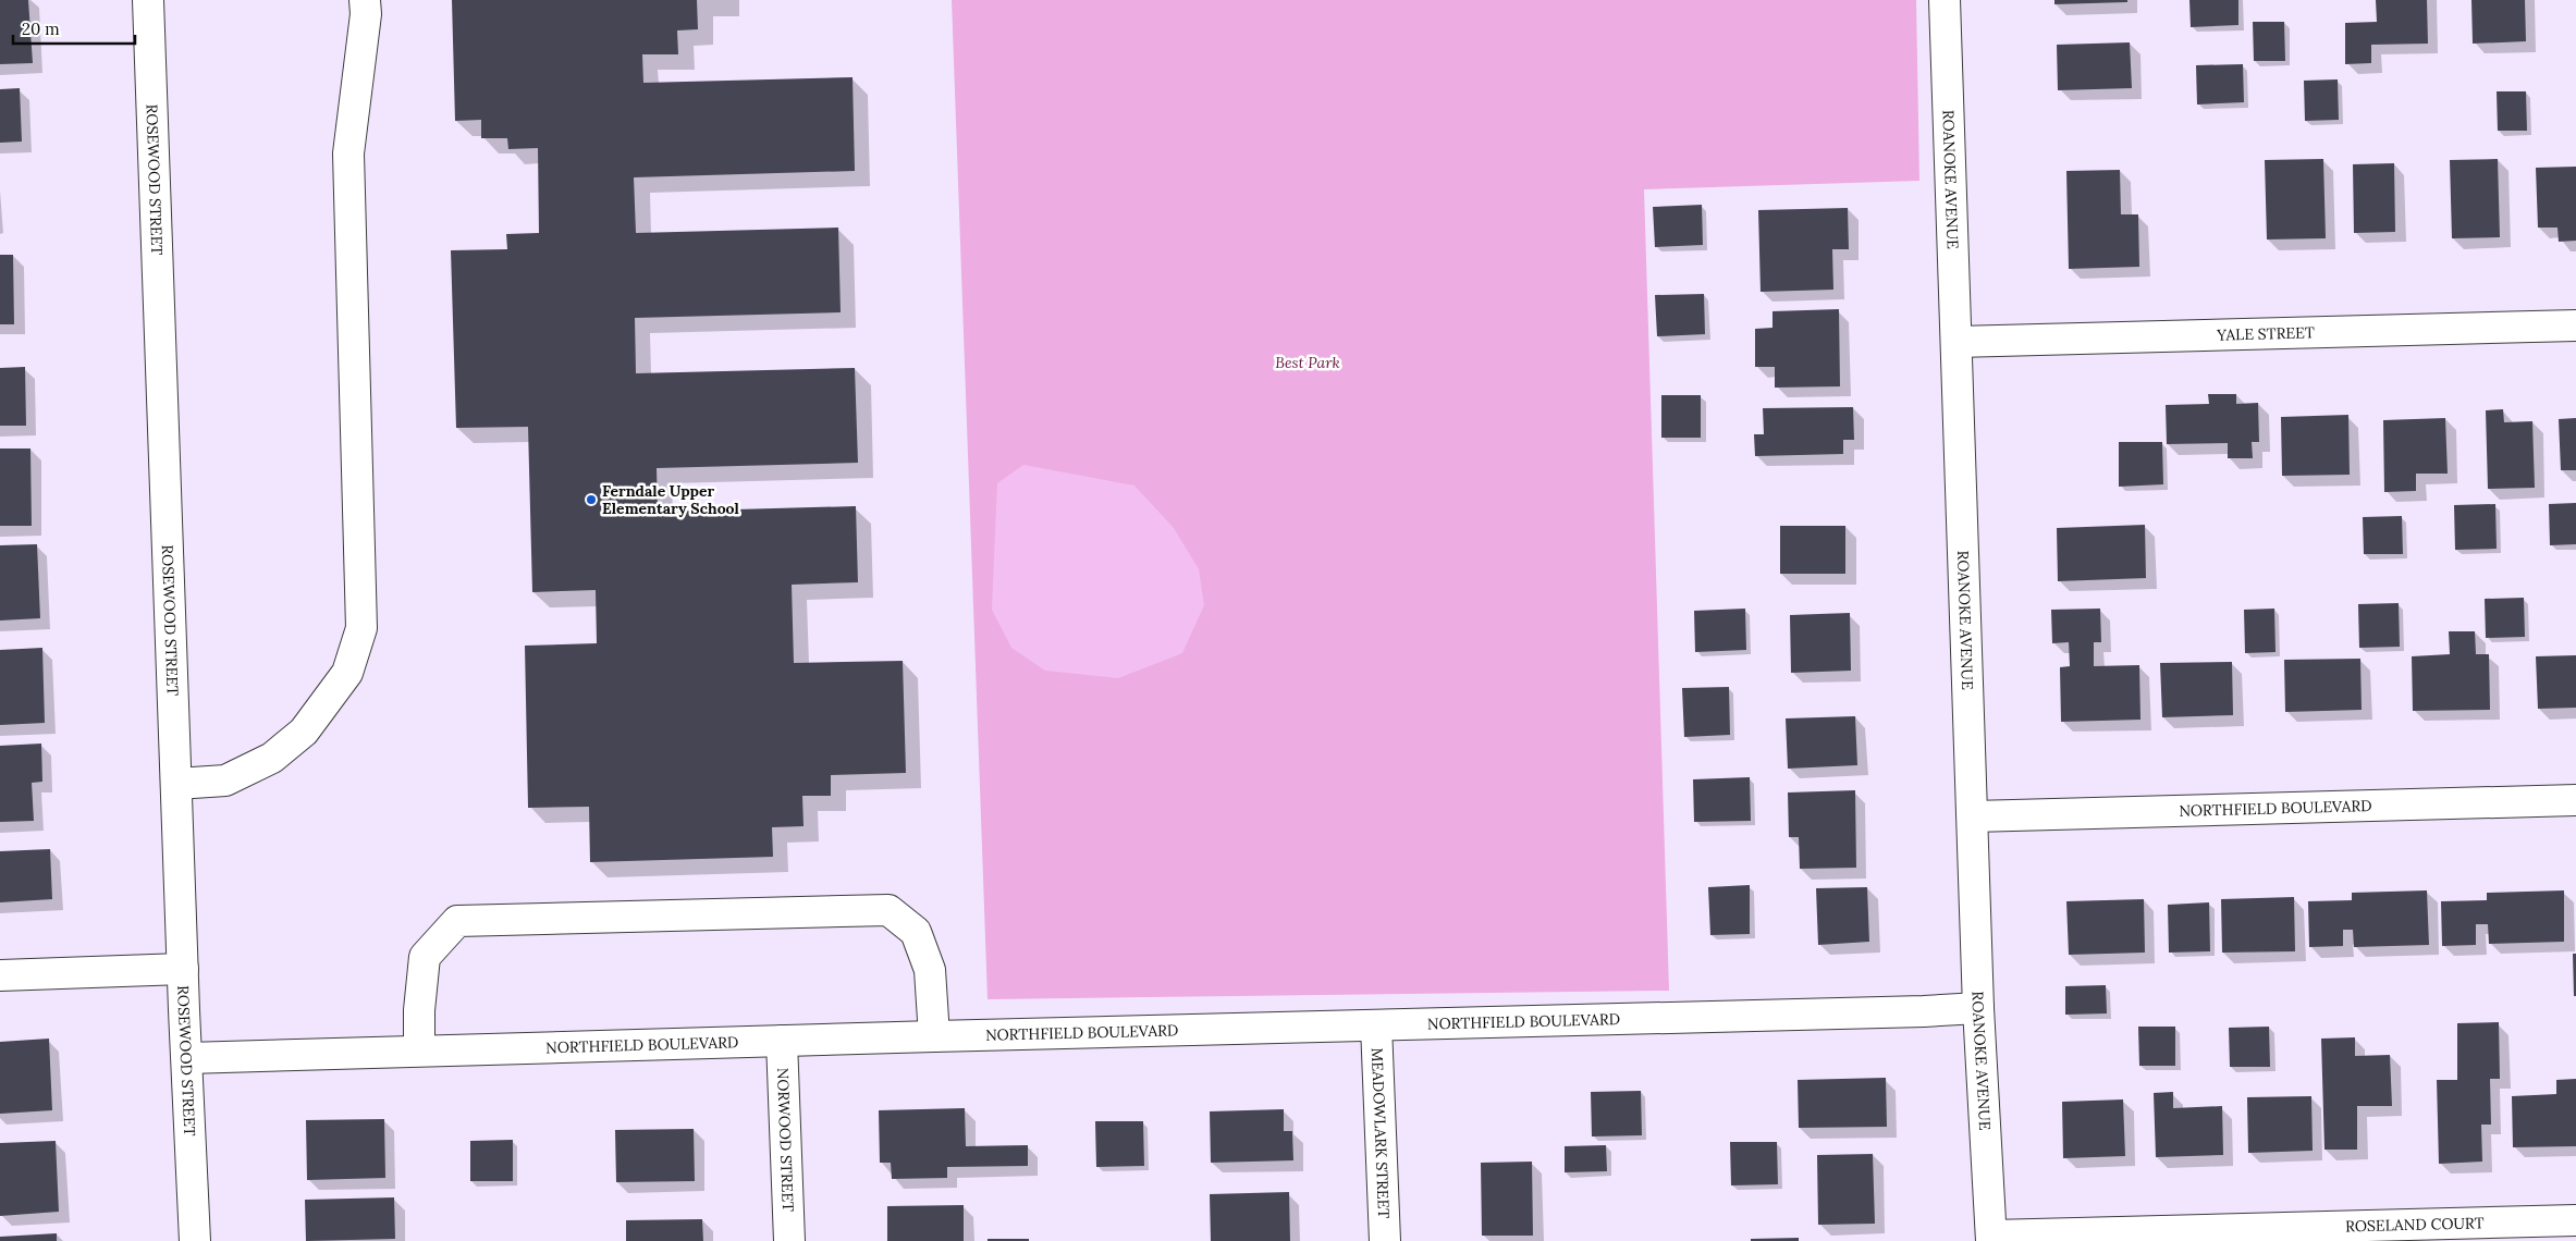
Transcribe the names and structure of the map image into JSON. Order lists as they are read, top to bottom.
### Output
{
  "streets": {
    "street": [
      "ROSEWOOD STREET",
      "ROANOKE AVENUE",
      "YALE STREET",
      "NORTHFIELD BOULEVARD",
      "MEADOWLARK STREET",
      "NORWOOD STREET",
      "ROSELAND COURT"
    ]
  },
  "crossings": [
    ["ROSEWOOD STREET", "NORTHFIELD BOULEVARD"],
    ["ROANOKE AVENUE", "YALE STREET"],
    ["ROANOKE AVENUE", "NORTHFIELD BOULEVARD"],
    ["ROANOKE AVENUE", "ROSELAND COURT"],
    ["NORTHFIELD BOULEVARD", "MEADOWLARK STREET"],
    ["NORTHFIELD BOULEVARD", "NORWOOD STREET"]
  ],
  "parks": ["Best Park"],
  "places": ["Ferndale Upper Elementary School"],
  "scale_bar": "20 m"
}
